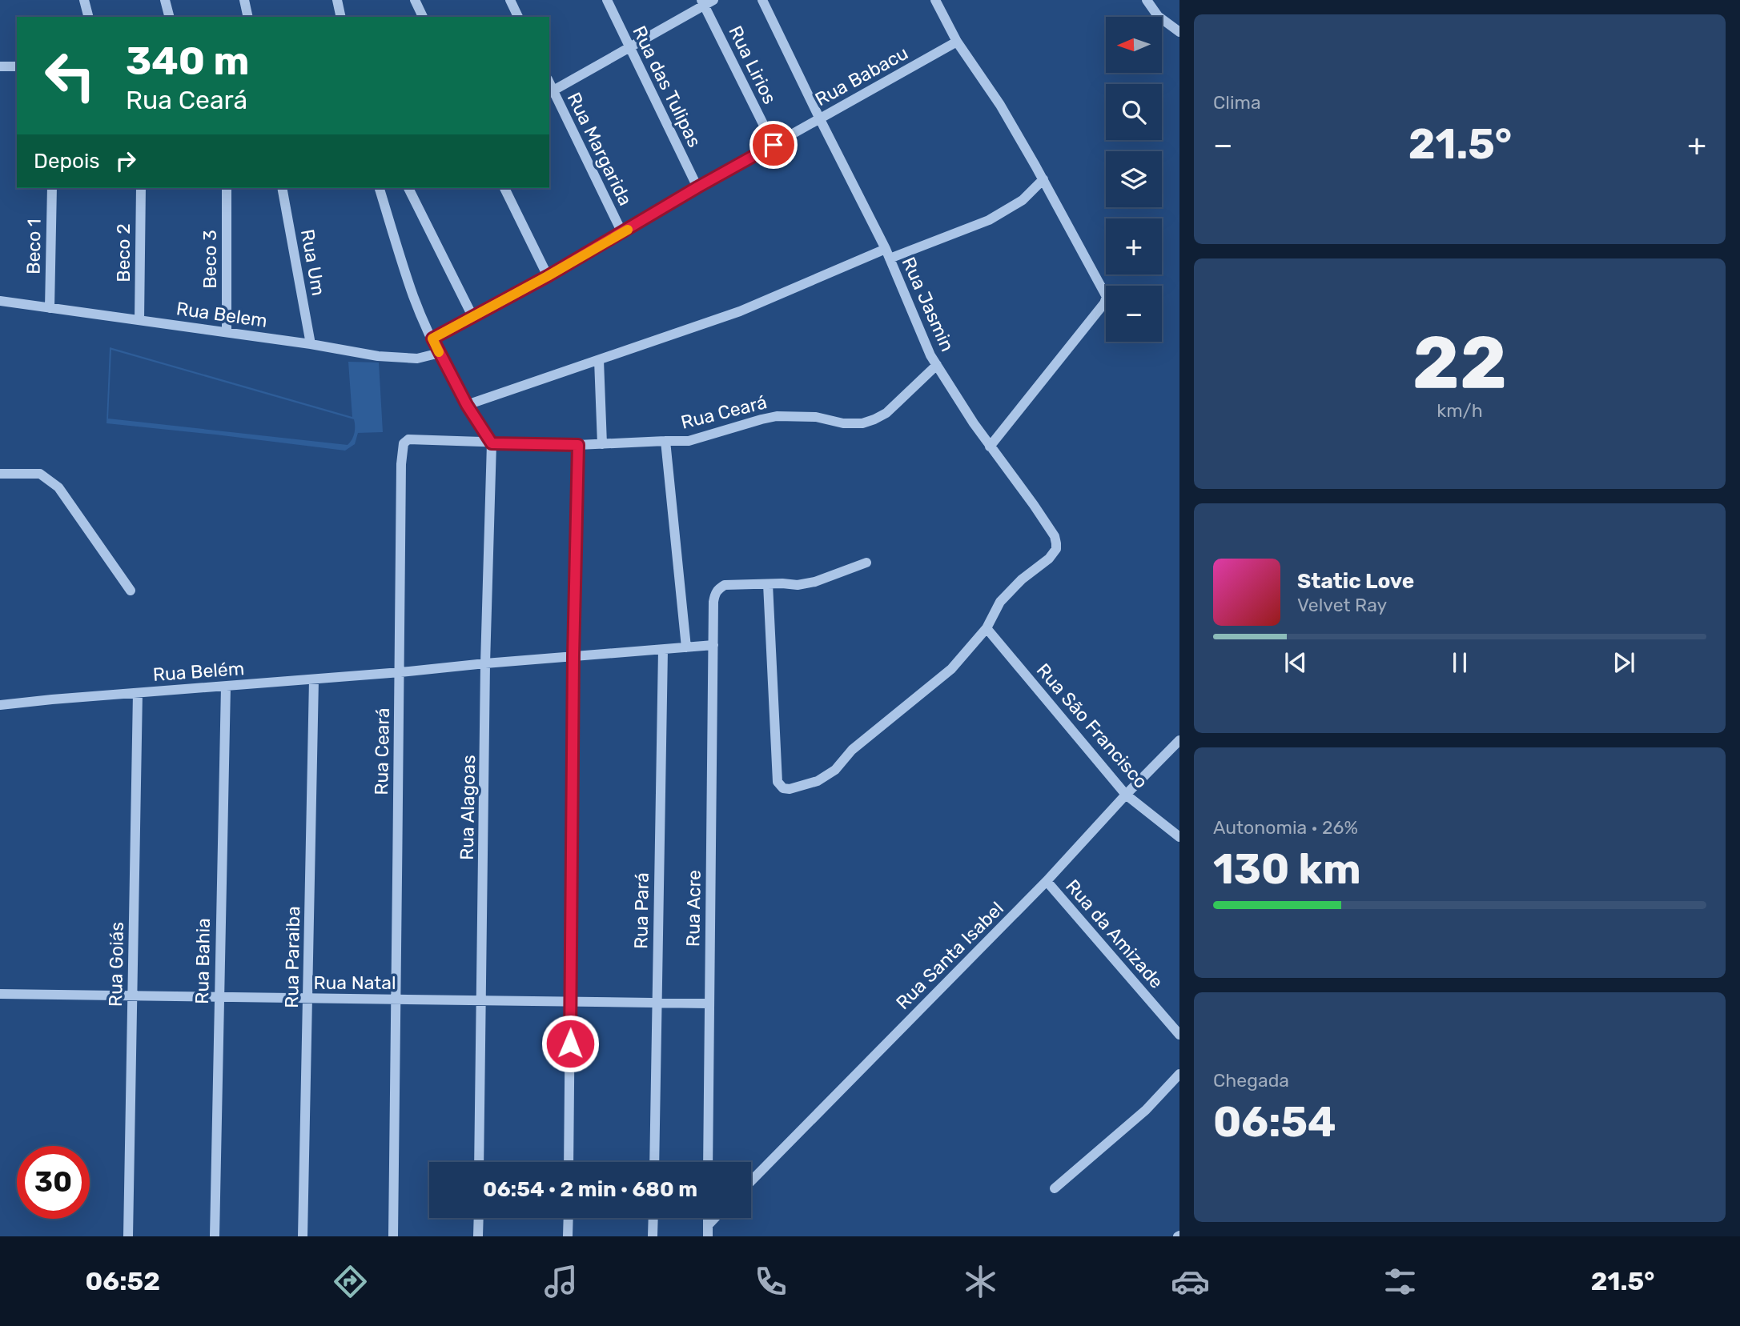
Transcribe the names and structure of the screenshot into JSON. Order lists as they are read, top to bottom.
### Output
{
  "streets": {
    "street": [
      "Rua Lirios",
      "Rua Babacu",
      "Rua das Tulipas",
      "Rua Margarida",
      "Beco 1",
      "Beco 2",
      "Beco 3",
      "Rua Um",
      "Rua Jasmin",
      "Rua Belem",
      "Rua Ceará",
      "Rua Belém",
      "Rua São Francisco",
      "Rua Alagoas",
      "Rua Acre",
      "Rua Pará",
      "Rua da Amizade",
      "Rua Santa Isabel",
      "Rua Paraiba",
      "Rua Bahia",
      "Rua Goiás",
      "Rua Natal"
    ]
  },
  "crossings": [
    ["Rua Lirios", "Rua Babacu"],
    ["Rua Babacu", "Rua das Tulipas"],
    ["Rua Babacu", "Rua Margarida"],
    ["Rua Babacu", "Rua Jasmin"],
    ["Beco 1", "Rua Belem"],
    ["Beco 2", "Rua Belem"],
    ["Beco 3", "Rua Belem"],
    ["Rua Um", "Rua Belem"],
    ["Rua Jasmin", "Rua Ceará"],
    ["Rua Jasmin", "Rua São Francisco"],
    ["Rua Ceará", "Rua Belém"],
    ["Rua Ceará", "Rua Alagoas"],
    ["Rua Ceará", "Rua Natal"],
    ["Rua Belém", "Rua Alagoas"],
    ["Rua Belém", "Rua Acre"],
    ["Rua Belém", "Rua Pará"],
    ["Rua Belém", "Rua Paraiba"],
    ["Rua Belém", "Rua Bahia"],
    ["Rua Belém", "Rua Goiás"],
    ["Rua São Francisco", "Rua Santa Isabel"],
    ["Rua Alagoas", "Rua Natal"],
    ["Rua Acre", "Rua Natal"],
    ["Rua Pará", "Rua Natal"],
    ["Rua da Amizade", "Rua Santa Isabel"],
    ["Rua Paraiba", "Rua Natal"],
    ["Rua Bahia", "Rua Natal"],
    ["Rua Goiás", "Rua Natal"]
  ],
  "north": "left",
  "page": {
    "tile": [
      "Clima",
      ["22", "km/h"],
      ["Autonomia · 26%", "130 km"],
      ["Chegada", "06:54"]
    ],
    "map_buttons": ["+", "−"],
    "turn": ["340 m", "Rua Ceará"],
    "heat": ["−", "21.5°", "+"],
    "then": "Depois",
    "song": ["Static Love", "Velvet Ray"],
    "limit": "30",
    "trip": "06:54 · 2 min · 680 m",
    "tabs": ["06:52", "21.5°"]
  }
}
